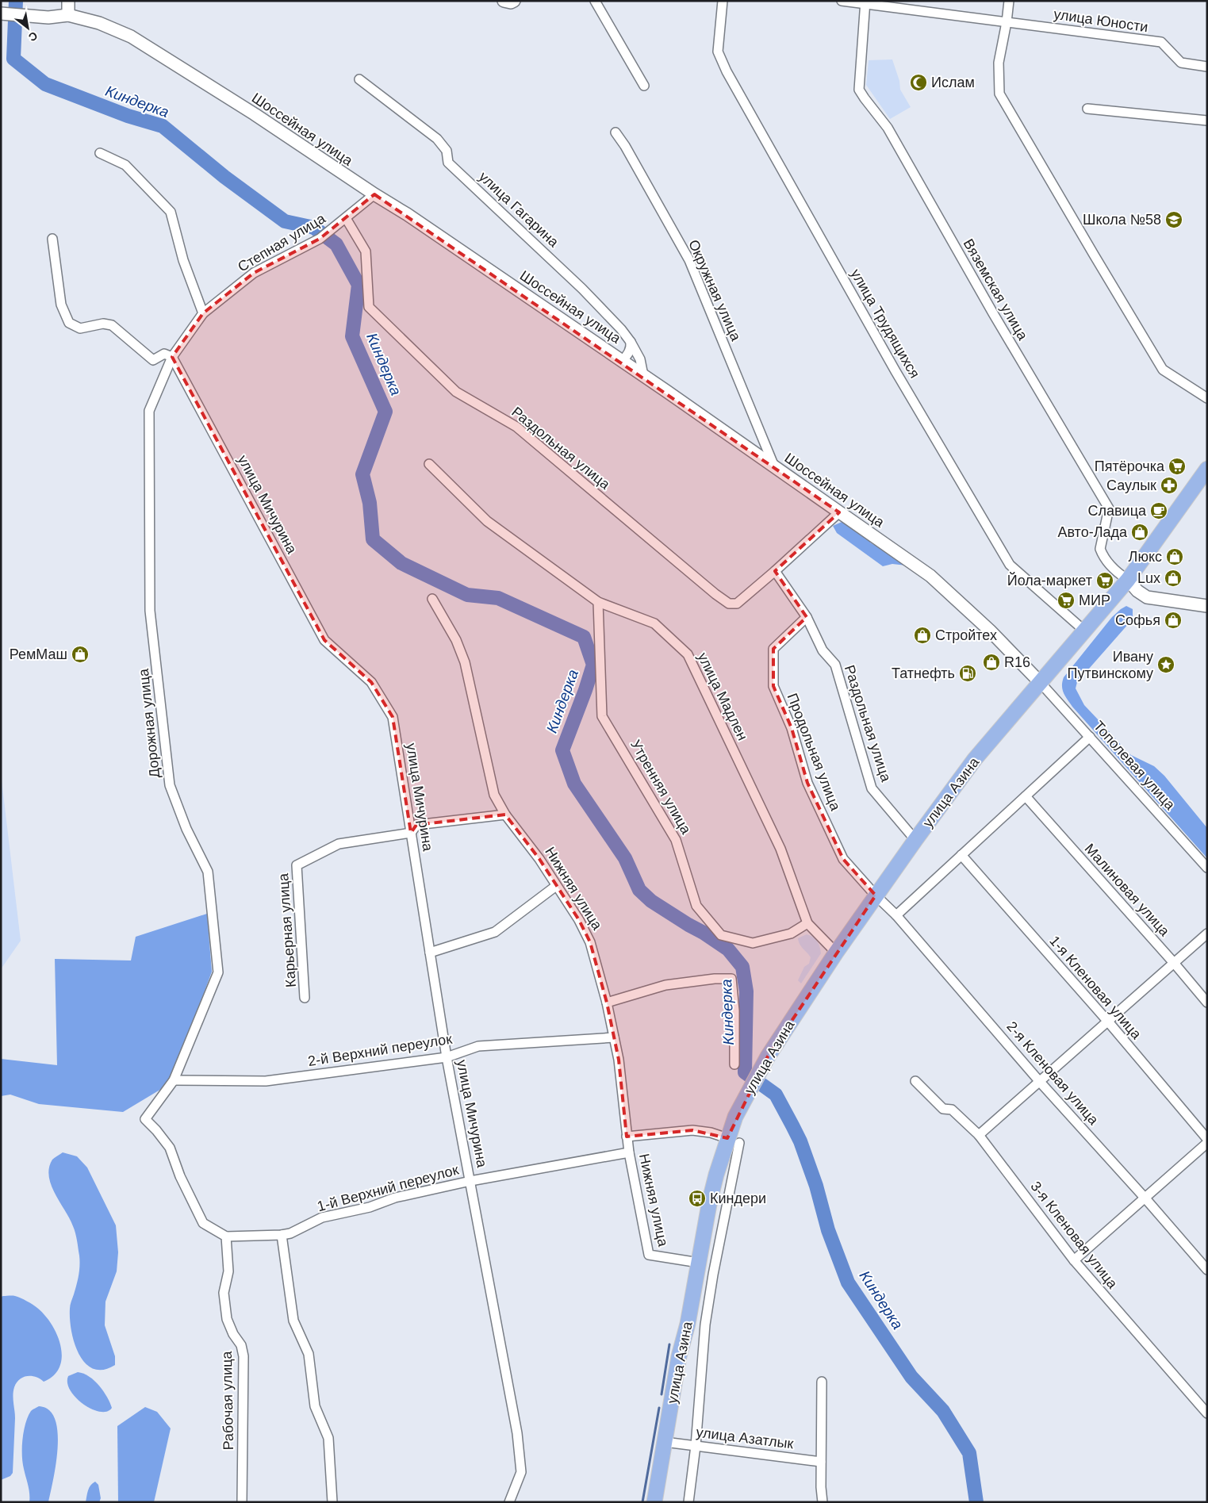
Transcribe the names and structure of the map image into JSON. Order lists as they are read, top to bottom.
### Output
{
  "streets": {
    "main road": ["улица Азина"],
    "street": [
      "улица Юности",
      "Шоссейная улица",
      "улица Гагарина",
      "Степная улица",
      "Вяземская улица",
      "Окружная улица",
      "улица Трудящихся",
      "Раздольная улица",
      "улица Мичурина",
      "улица Мадлен",
      "Дорожная улица",
      "Продольная улица",
      "Тополевая улица",
      "Утренняя улица",
      "Нижняя улица",
      "Малиновая улица",
      "Карьерная улица",
      "1-я Кленовая улица",
      "2-й Верхний переулок",
      "2-я Кленовая улица",
      "1-й Верхний переулок",
      "3-я Кленовая улица",
      "Рабочая улица",
      "улица Азатлык"
    ]
  },
  "crossings": [
    ["улица Юности", "Вяземская улица"],
    ["Шоссейная улица", "улица Гагарина"],
    ["Шоссейная улица", "Степная улица"],
    ["Шоссейная улица", "Окружная улица"],
    ["Шоссейная улица", "Раздольная улица"],
    ["Шоссейная улица", "Тополевая улица"],
    ["Шоссейная улица", "улица Азина"],
    ["Степная улица", "Раздольная улица"],
    ["Степная улица", "Дорожная улица"],
    ["Вяземская улица", "улица Азина"],
    ["улица Трудящихся", "улица Азина"],
    ["Раздольная улица", "Продольная улица"],
    ["Раздольная улица", "улица Азина"],
    ["улица Мичурина", "Дорожная улица"],
    ["улица Мичурина", "Карьерная улица"],
    ["улица Мичурина", "2-й Верхний переулок"],
    ["улица Мичурина", "1-й Верхний переулок"],
    ["улица Мадлен", "Утренняя улица"],
    ["улица Мадлен", "улица Азина"],
    ["Дорожная улица", "2-й Верхний переулок"],
    ["Дорожная улица", "1-й Верхний переулок"],
    ["Дорожная улица", "Рабочая улица"],
    ["Продольная улица", "улица Азина"],
    ["Продольная улица", "2-я Кленовая улица"],
    ["Тополевая улица", "улица Азина"],
    ["улица Азина", "Нижняя улица"],
    ["улица Азина", "2-я Кленовая улица"],
    ["улица Азина", "улица Азатлык"],
    ["Нижняя улица", "Карьерная улица"],
    ["Нижняя улица", "2-й Верхний переулок"],
    ["Нижняя улица", "1-й Верхний переулок"],
    ["1-й Верхний переулок", "Рабочая улица"]
  ],
  "water": ["Киндерка"],
  "places": {
    "mosque": ["Ислам"],
    "school or university": ["Школа №58"],
    "supermarket": ["Пятёрочка", "Йола-маркет", "МИР"],
    "pharmacy": ["Саулык"],
    "cafe": ["Славица"],
    "shop": [
      "Авто-Лада",
      "Люкс",
      "Lux",
      "Софья",
      "Стройтех",
      "РемМаш",
      "R16"
    ],
    "place": ["Ивану Путвинскому"],
    "fuel station": ["Татнефть"],
    "bus stop": ["Киндери"]
  },
  "north": "bottom right"
}
